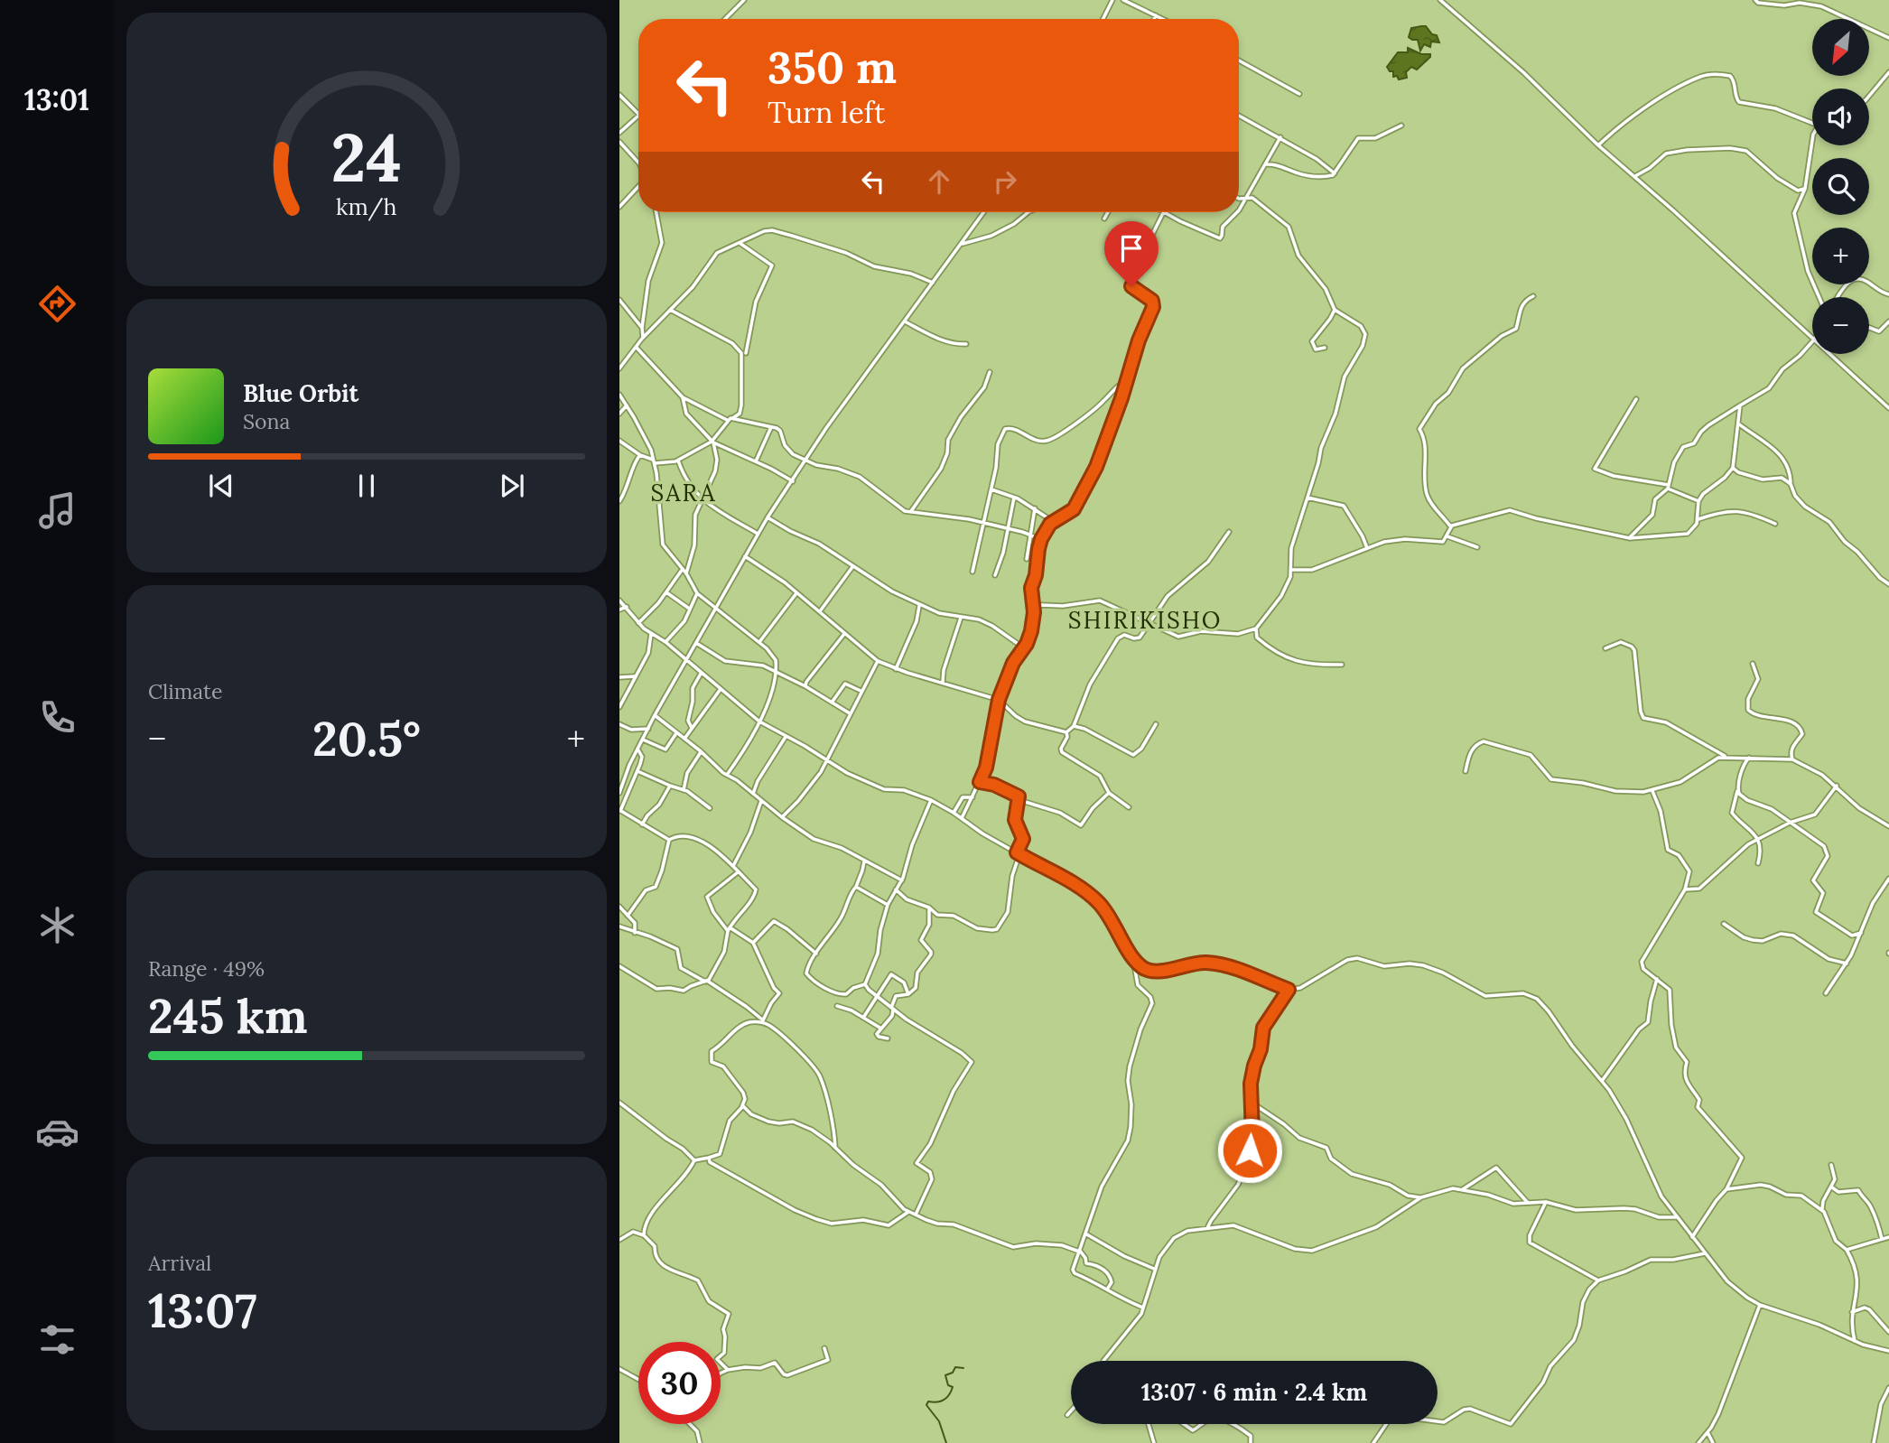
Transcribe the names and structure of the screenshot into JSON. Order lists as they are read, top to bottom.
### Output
{
  "districts": ["SARA", "SHIRIKISHO"],
  "north": "bottom left",
  "page": {
    "tabs": "13:01",
    "map_buttons": ["+", "−"],
    "turn": ["350 m", "Turn left"],
    "song": ["Blue Orbit", "Sona"],
    "tile": [
      "Climate",
      ["Range · 49%", "245 km"],
      ["Arrival", "13:07"]
    ],
    "heat": ["−", "20.5°", "+"],
    "limit": "30",
    "trip": "13:07 · 6 min · 2.4 km",
    "gauge": ["24", "km/h"]
  }
}
